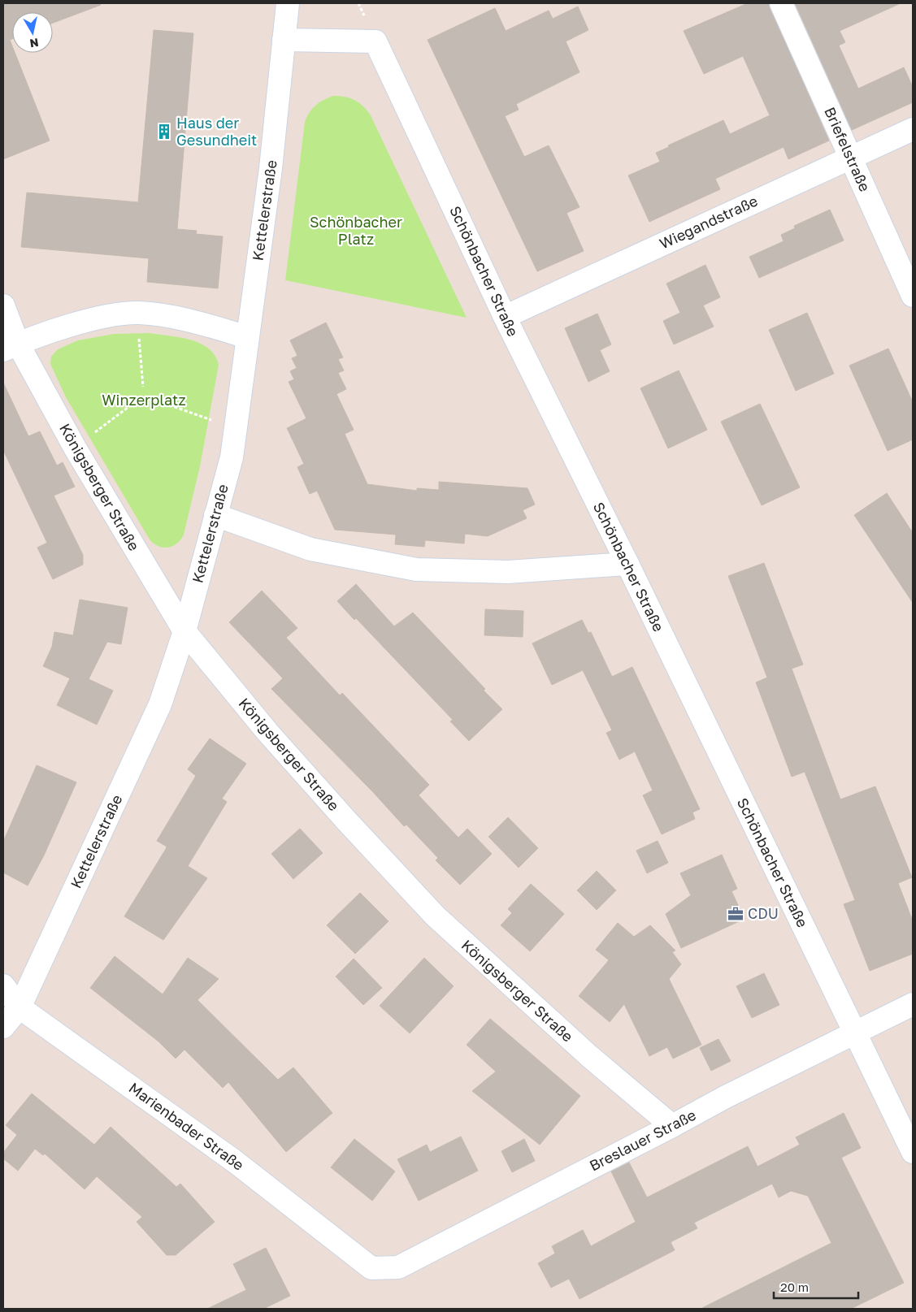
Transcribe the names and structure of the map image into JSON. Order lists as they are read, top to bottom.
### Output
{
  "streets": {
    "street": [
      "Briefelstraße",
      "Kettelerstraße",
      "Wiegandstraße",
      "Schönbacher Straße",
      "Königsberger Straße",
      "Marienbader Straße",
      "Breslauer Straße"
    ]
  },
  "crossings": [
    ["Briefelstraße", "Wiegandstraße"],
    ["Kettelerstraße", "Schönbacher Straße"],
    ["Kettelerstraße", "Königsberger Straße"],
    ["Kettelerstraße", "Marienbader Straße"],
    ["Wiegandstraße", "Schönbacher Straße"],
    ["Schönbacher Straße", "Breslauer Straße"],
    ["Königsberger Straße", "Breslauer Straße"],
    ["Marienbader Straße", "Breslauer Straße"]
  ],
  "parks": ["Schönbacher Platz", "Winzerplatz"],
  "places": {
    "building": ["Haus der Gesundheit"],
    "office": ["CDU"]
  },
  "scale_bar": "20 m",
  "north": "bottom"
}
